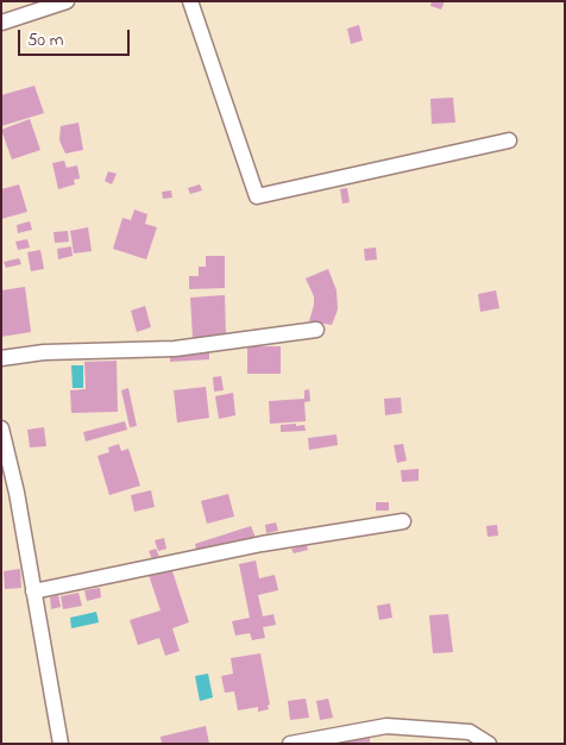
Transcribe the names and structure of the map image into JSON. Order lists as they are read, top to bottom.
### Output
{
  "scale_bar": "50 m"
}
